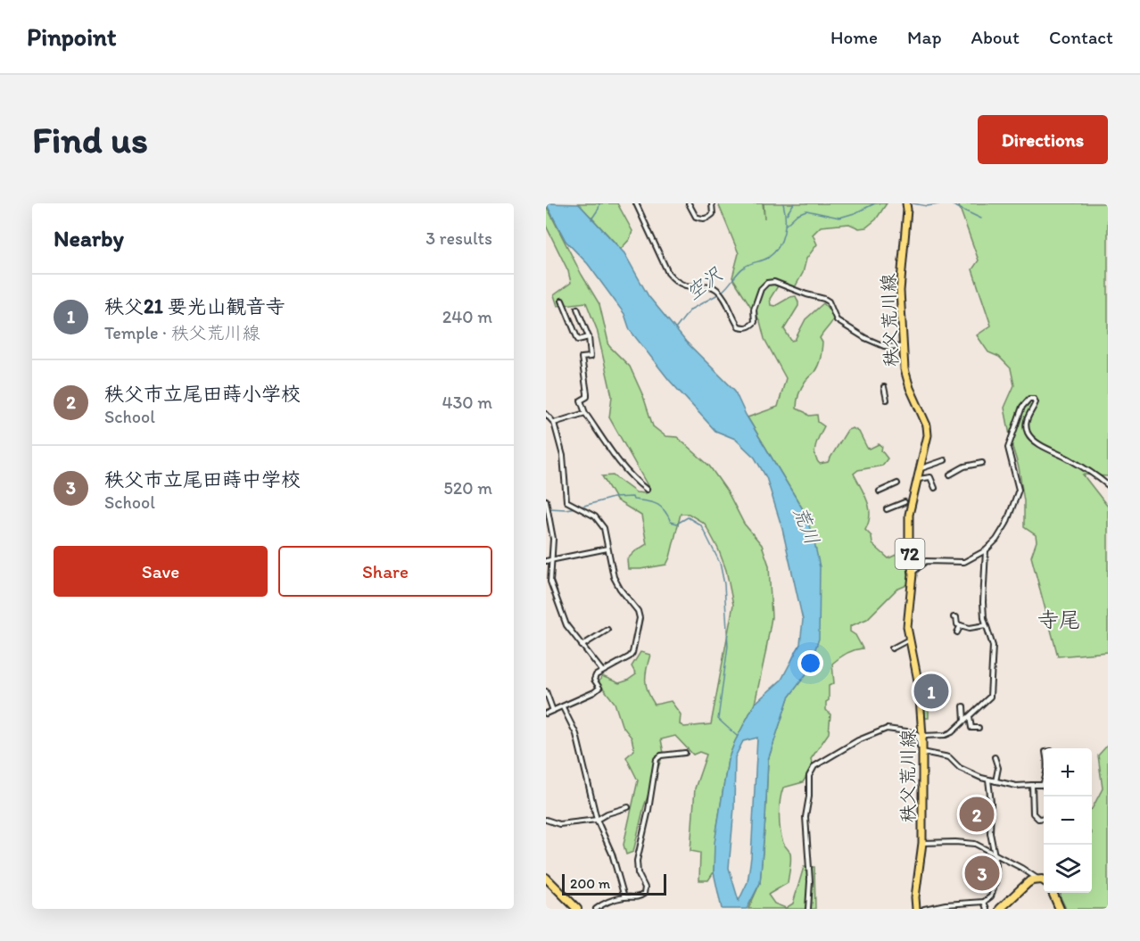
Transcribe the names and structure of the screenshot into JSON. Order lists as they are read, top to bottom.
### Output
{
  "streets": {
    "main road": ["秩父荒川線", "72"]
  },
  "districts": ["寺尾"],
  "water": ["空沢", "荒川"],
  "scale_bar": "200 m",
  "page": {
    "header": "Pinpoint",
    "nav": [
      "Home",
      "Map",
      "About",
      "Contact"
    ],
    "buttons": [
      "Directions",
      ["Save", "Share"]
    ],
    "title": "Find us",
    "heading": ["Nearby", "3 results"],
    "list": [
      {
        "mark": "1",
        "name": "秩父21 要光山観音寺",
        "note": "Temple · 秩父荒川線",
        "value": "240 m"
      },
      {
        "mark": "2",
        "name": "秩父市立尾田蒔小学校",
        "note": "School",
        "value": "430 m"
      },
      {
        "mark": "3",
        "name": "秩父市立尾田蒔中学校",
        "note": "School",
        "value": "520 m"
      }
    ],
    "pins": ["1", "2", "3"],
    "map_buttons": ["+", "−"],
    "scale": "200 m"
  }
}
